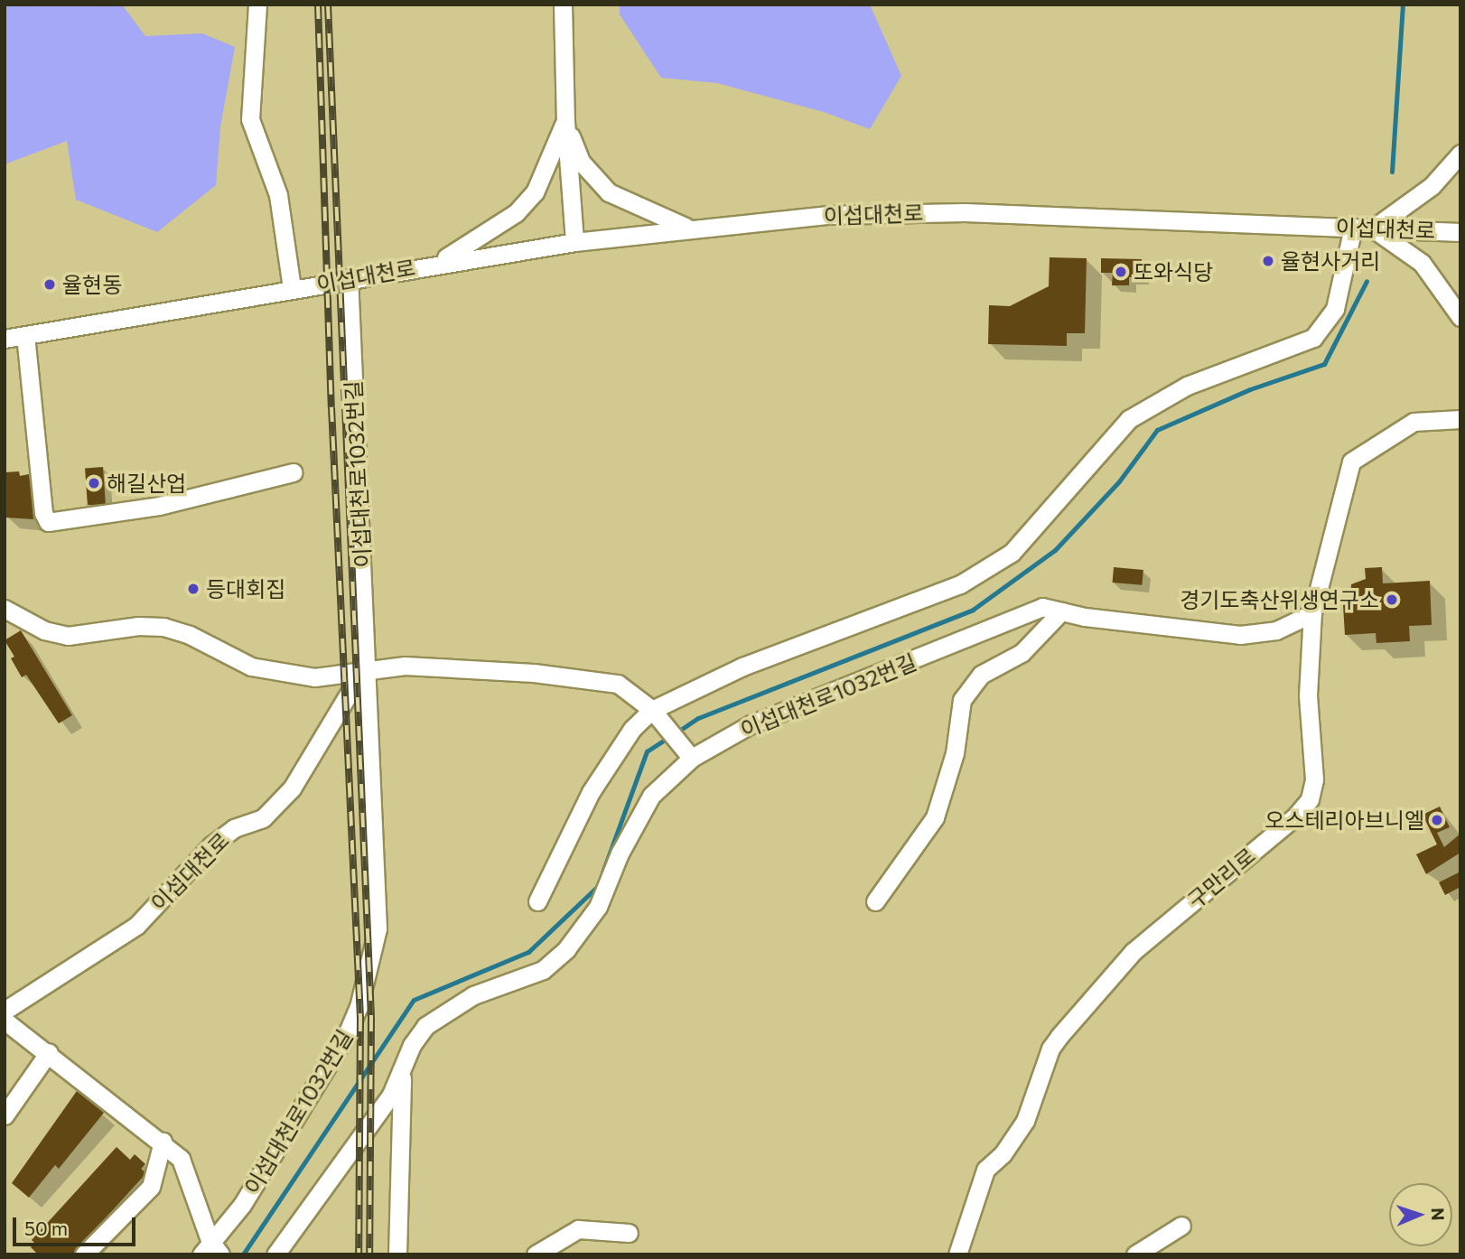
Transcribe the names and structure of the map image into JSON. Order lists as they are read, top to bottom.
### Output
{
  "streets": {
    "street": ["이섭대천로", "이섭대천로1032번길", "구만리로"]
  },
  "crossings": [
    ["이섭대천로", "이섭대천로1032번길"],
    ["이섭대천로1032번길", "구만리로"]
  ],
  "places": [
    "율현사거리",
    "또와식당",
    "율현동",
    "해길산업",
    "등대회집",
    "경기도축산위생연구소",
    "오스테리아브니엘"
  ],
  "scale_bar": "50 m",
  "north": "right"
}
